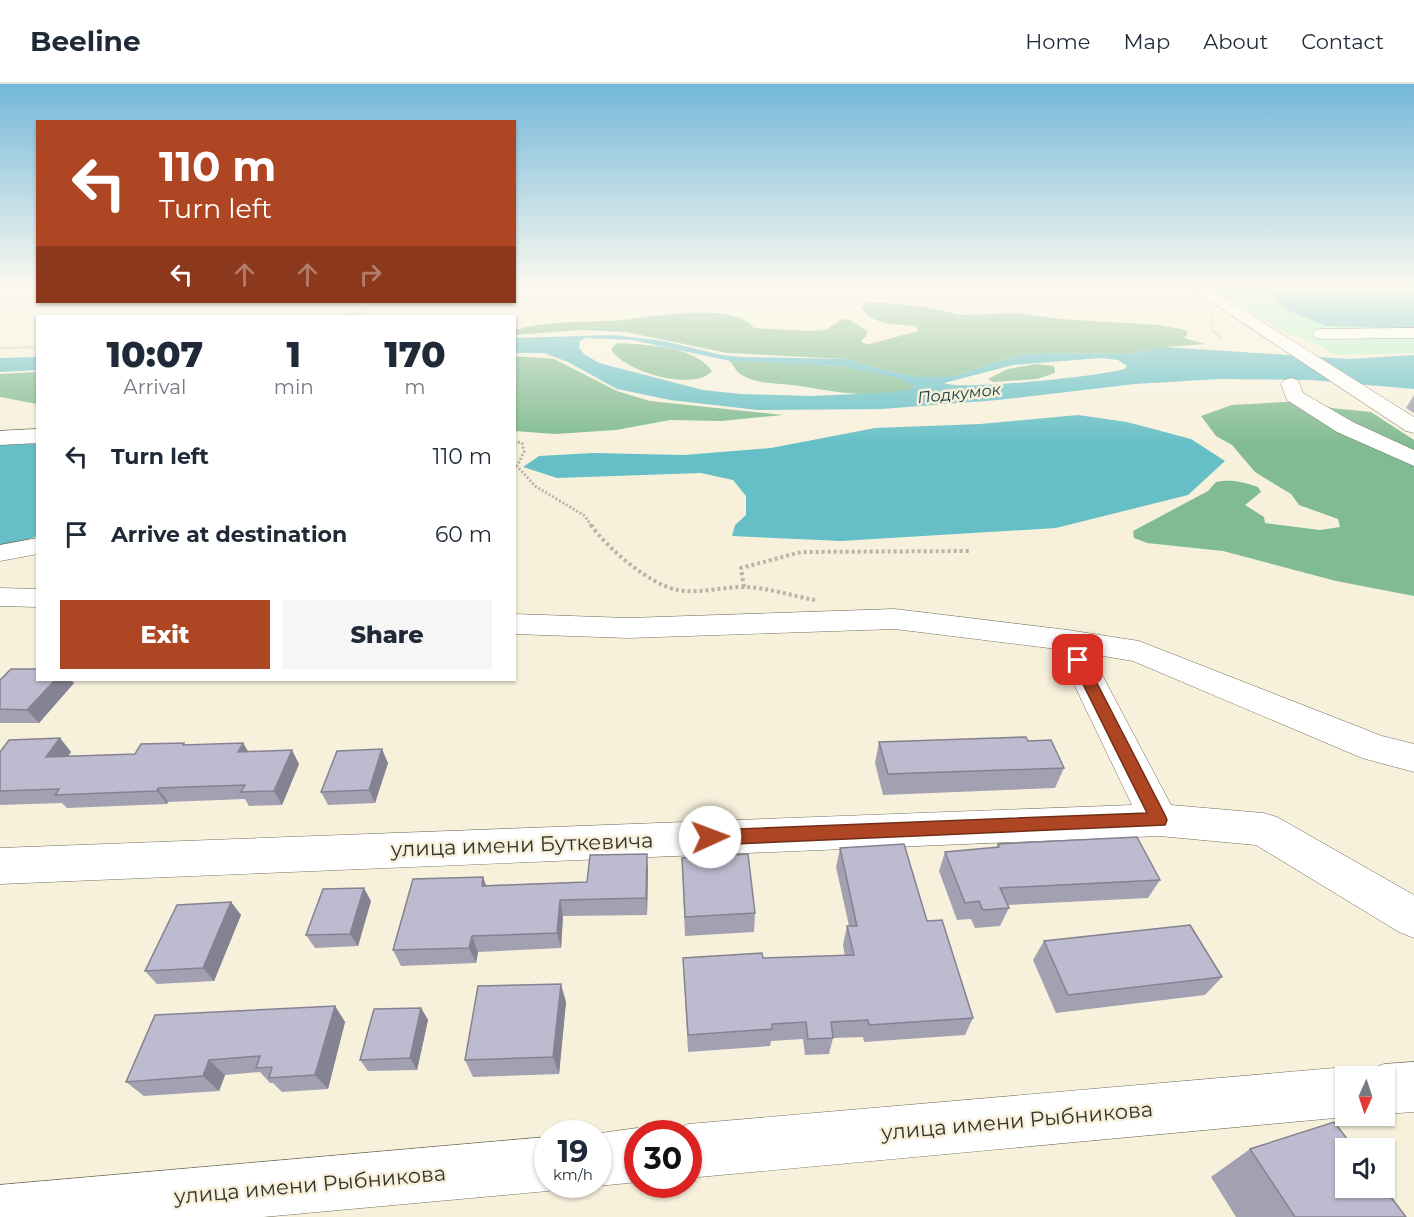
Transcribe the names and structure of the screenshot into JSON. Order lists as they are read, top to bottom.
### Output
{
  "streets": {
    "street": ["улица имени Буткевича", "улица имени Рыбникова"]
  },
  "water": ["Подкумок"],
  "north": "bottom",
  "page": {
    "header": "Beeline",
    "nav": [
      "Home",
      "Map",
      "About",
      "Contact"
    ],
    "turn": ["110 m", "Turn left"],
    "eta": [
      "10:07",
      "Arrival",
      "1",
      "min",
      "170",
      "m"
    ],
    "list": [
      {
        "name": "Turn left",
        "value": "110 m"
      },
      {
        "name": "Arrive at destination",
        "value": "60 m"
      }
    ],
    "buttons": ["Exit", "Share"],
    "speed": "19 km/h",
    "limit": "30"
  }
}
